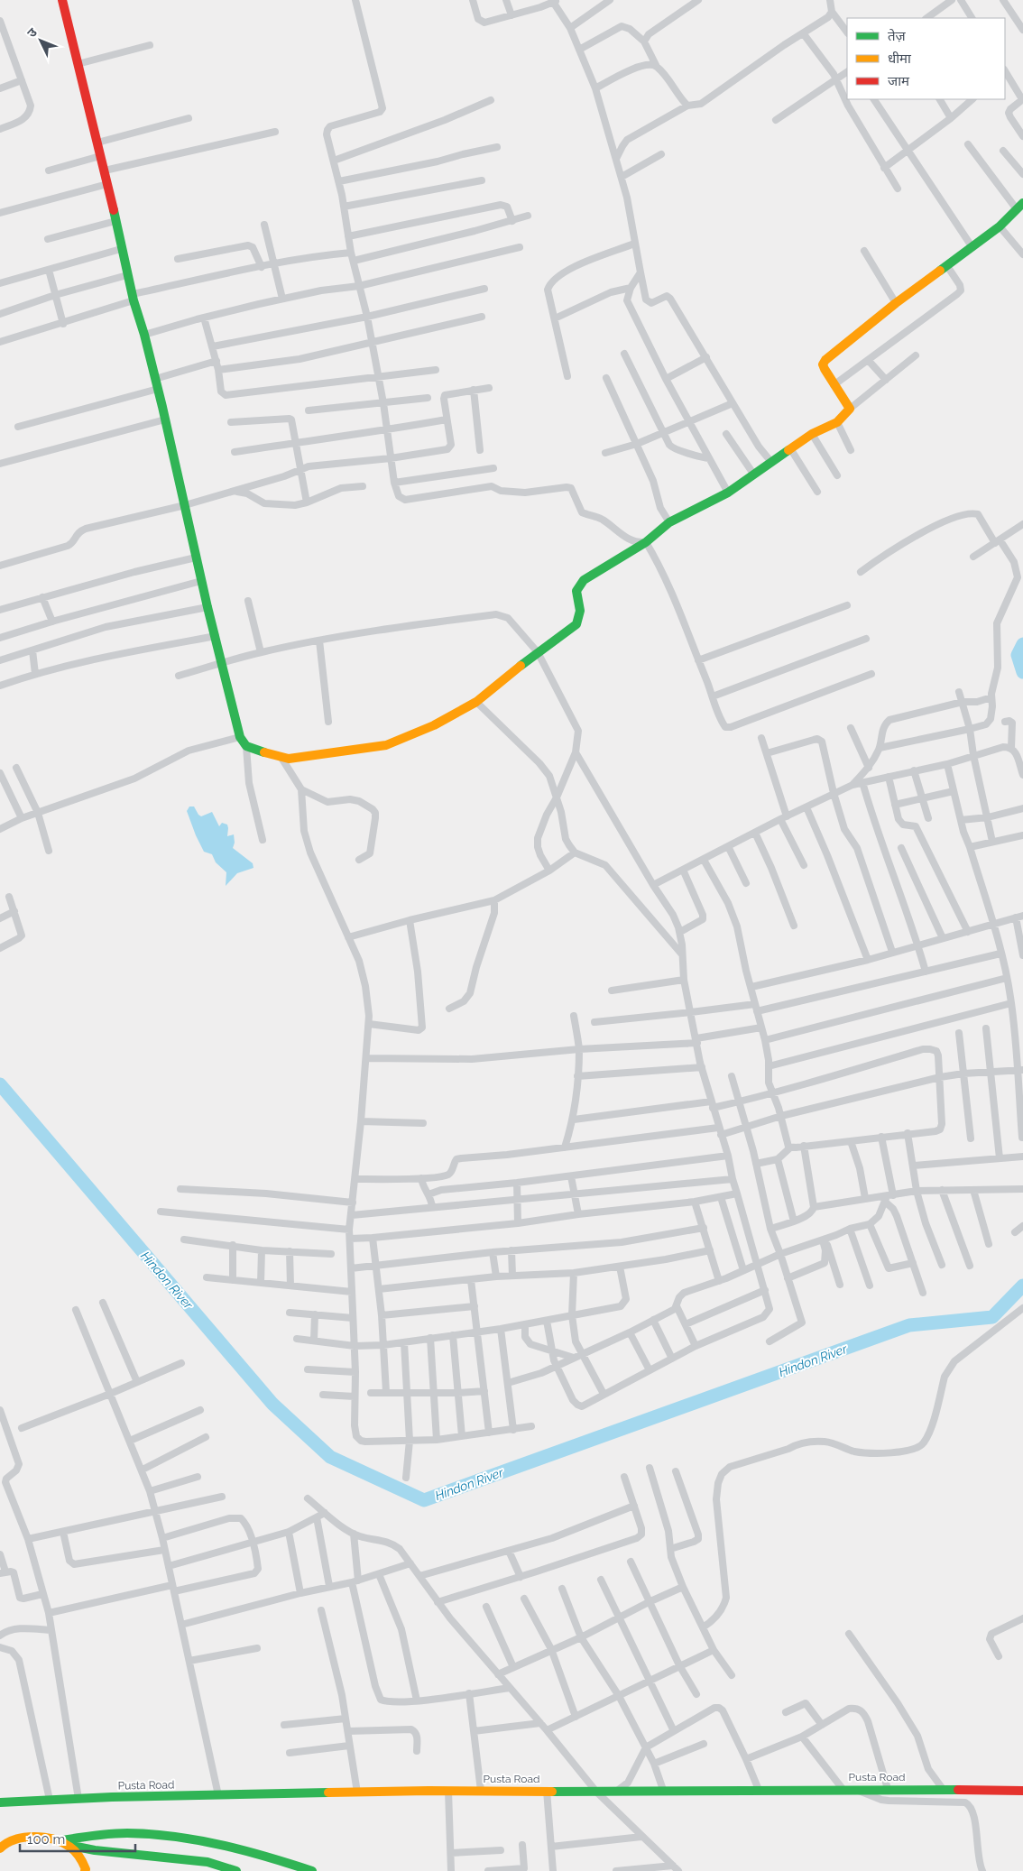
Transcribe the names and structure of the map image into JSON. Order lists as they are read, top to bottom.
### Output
{
  "streets": {
    "street": ["Pusta Road"]
  },
  "water": ["Hindon River"],
  "legend": ["तेज़", "धीमा", "जाम"],
  "scale_bar": "100 m",
  "north": "top left"
}
